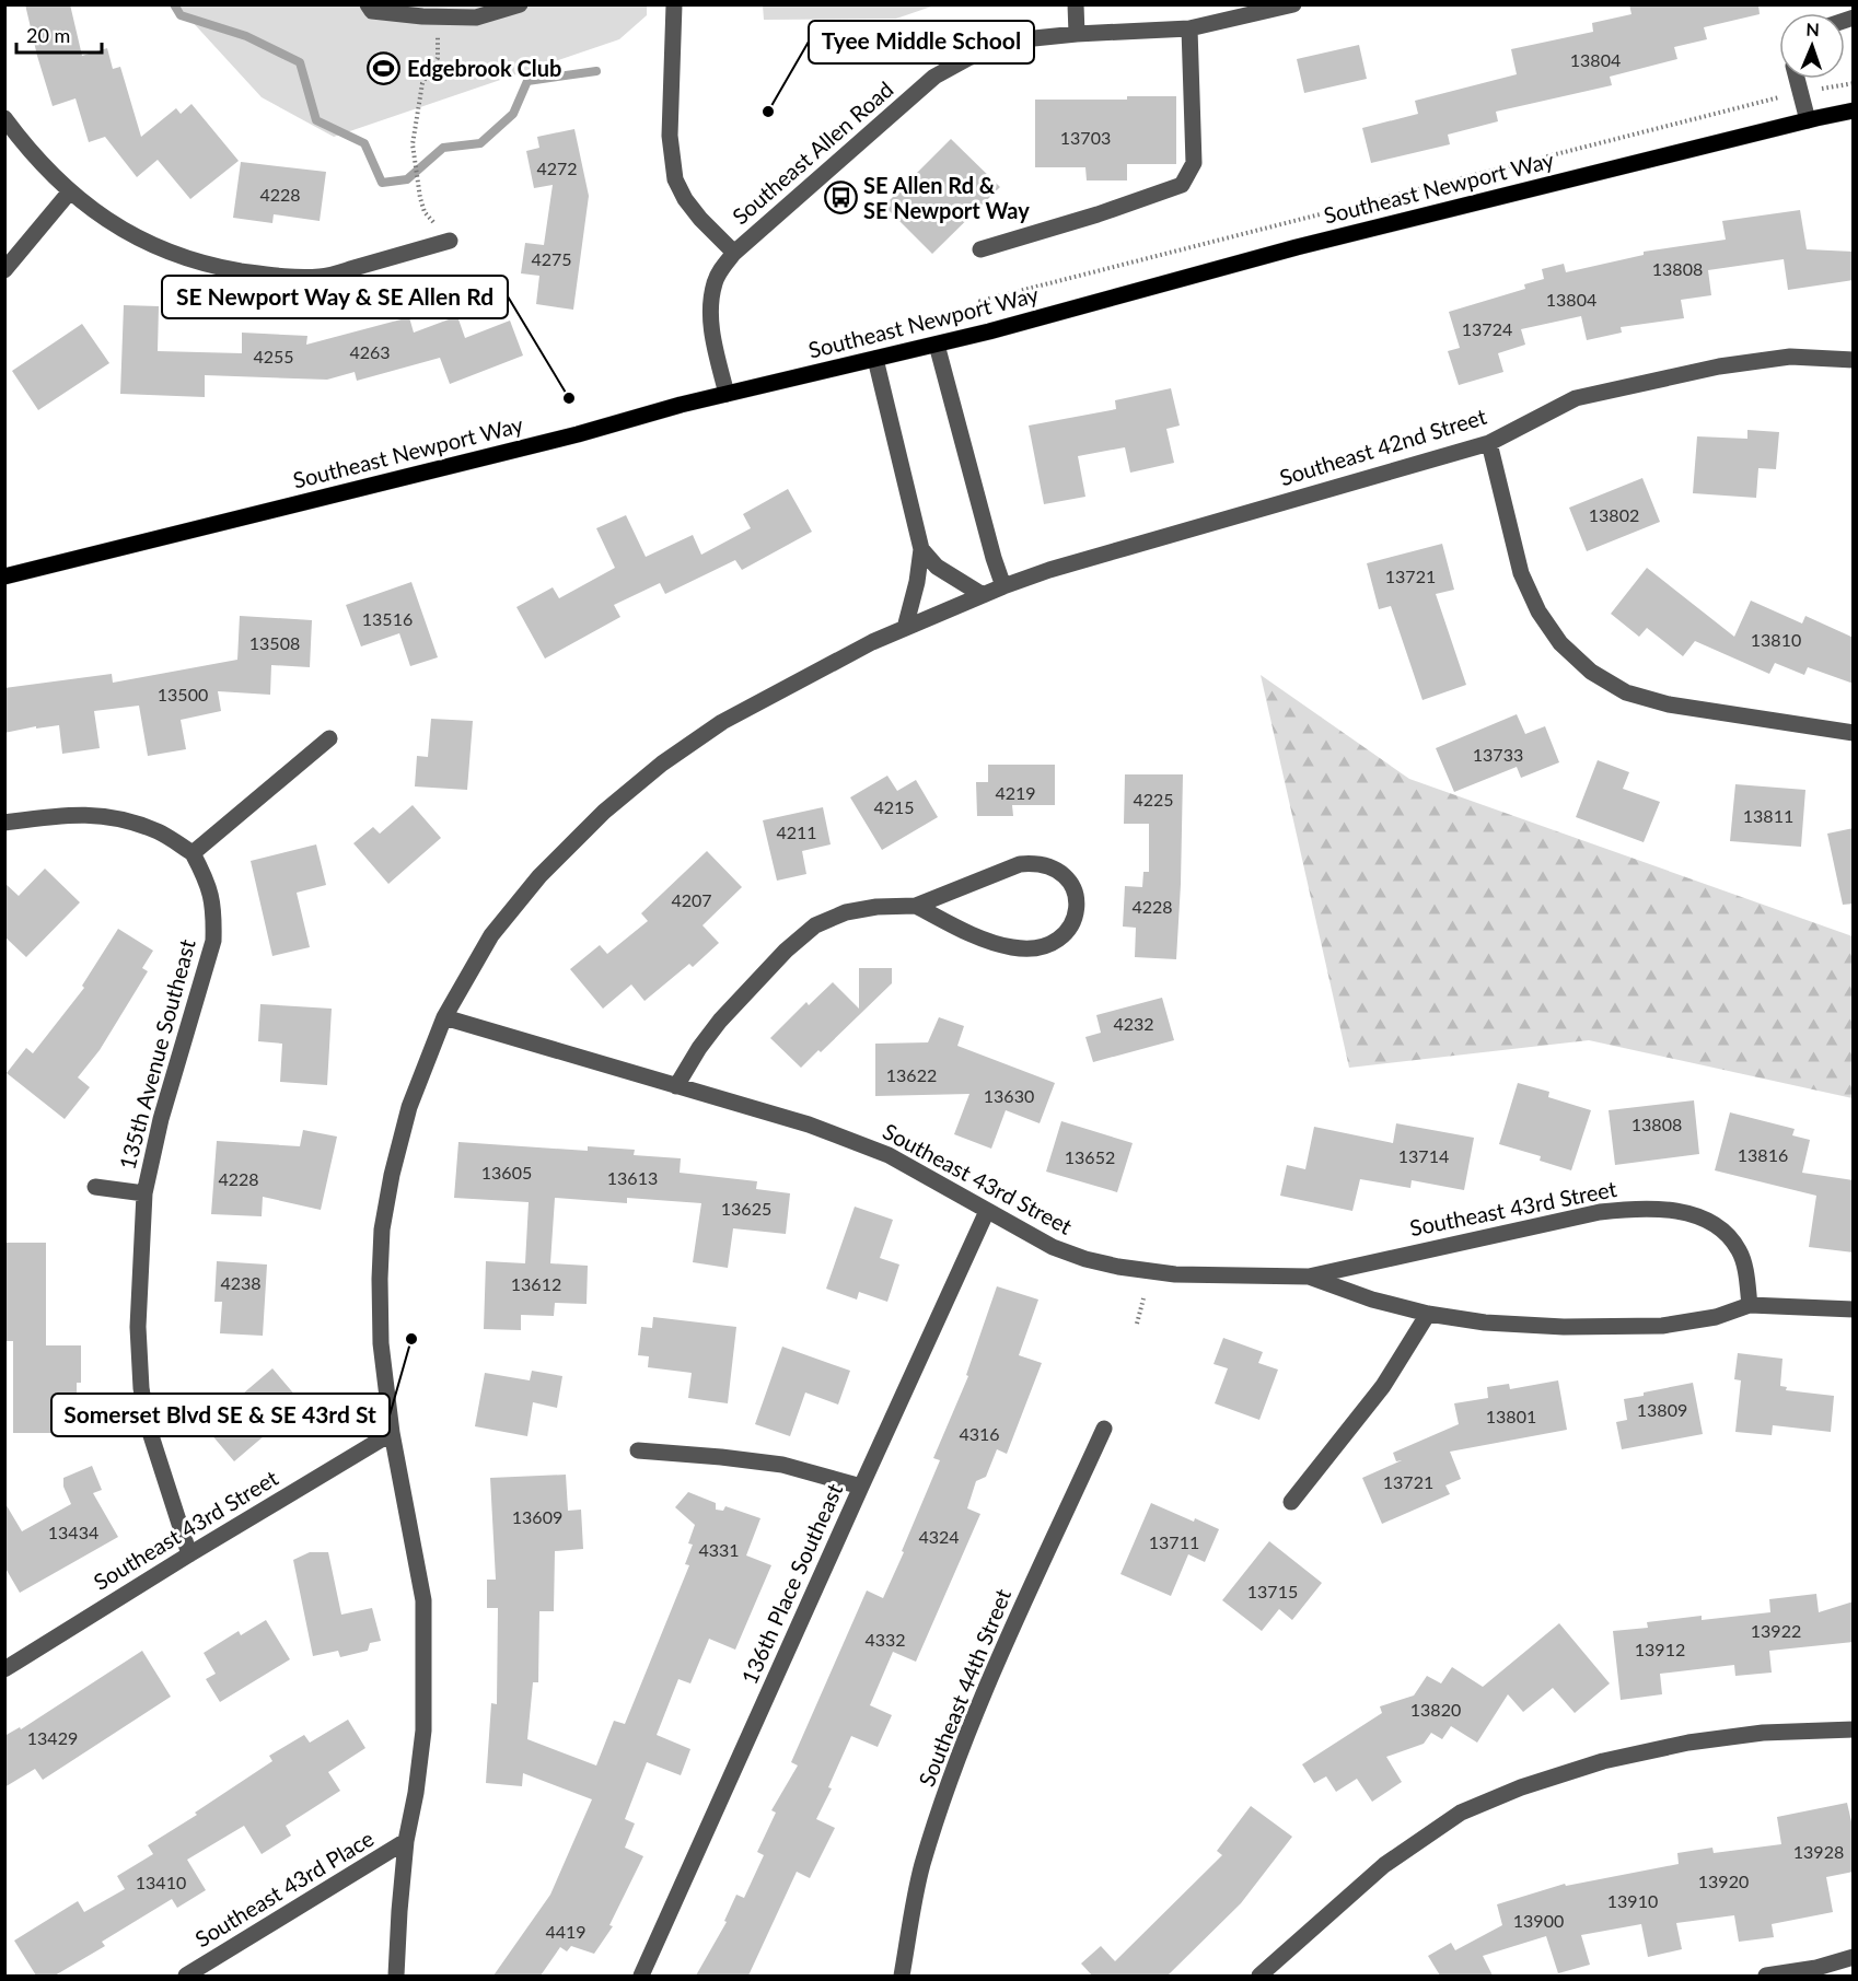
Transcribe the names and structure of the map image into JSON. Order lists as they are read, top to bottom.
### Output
{
  "streets": {
    "main road": ["Southeast Newport Way"],
    "street": [
      "Southeast Allen Road",
      "Southeast 42nd Street",
      "135th Avenue Southeast",
      "Southeast 43rd Street",
      "136th Place Southeast",
      "Southeast 44th Street",
      "Southeast 43rd Place"
    ]
  },
  "crossings": [
    ["Southeast Allen Road", "Southeast Newport Way"],
    ["Southeast 42nd Street", "Southeast 43rd Street"],
    ["Southeast 42nd Street", "Southeast 43rd Place"],
    ["135th Avenue Southeast", "Southeast 43rd Street"],
    ["Southeast 43rd Street", "136th Place Southeast"]
  ],
  "places": {
    "sports": ["Edgebrook Club"],
    "other": ["Tyee Middle School", "SE Newport Way & SE Allen Rd", "Somerset Blvd SE & SE 43rd St"],
    "bus stop": ["SE Allen Rd & SE Newport Way"]
  },
  "house_numbers": [
    "13804",
    "13703",
    "4272",
    "4228",
    "4275",
    "13808",
    "13804",
    "13724",
    "4263",
    "4255",
    "13802",
    "13721",
    "13516",
    "13810",
    "13508",
    "13500",
    "13733",
    "4219",
    "4225",
    "4215",
    "13811",
    "4211",
    "4207",
    "4228",
    "4232",
    "13622",
    "13630",
    "13808",
    "13816",
    "13714",
    "13652",
    "13605",
    "13613",
    "4228",
    "13625",
    "4238",
    "13612",
    "13809",
    "13801",
    "4316",
    "13721",
    "13609",
    "13434",
    "4324",
    "13711",
    "4331",
    "13715",
    "13922",
    "4332",
    "13912",
    "13820",
    "13429",
    "13928",
    "13920",
    "13410",
    "13910",
    "13900",
    "4419"
  ],
  "scale_bar": "20 m",
  "north": "top"
}
